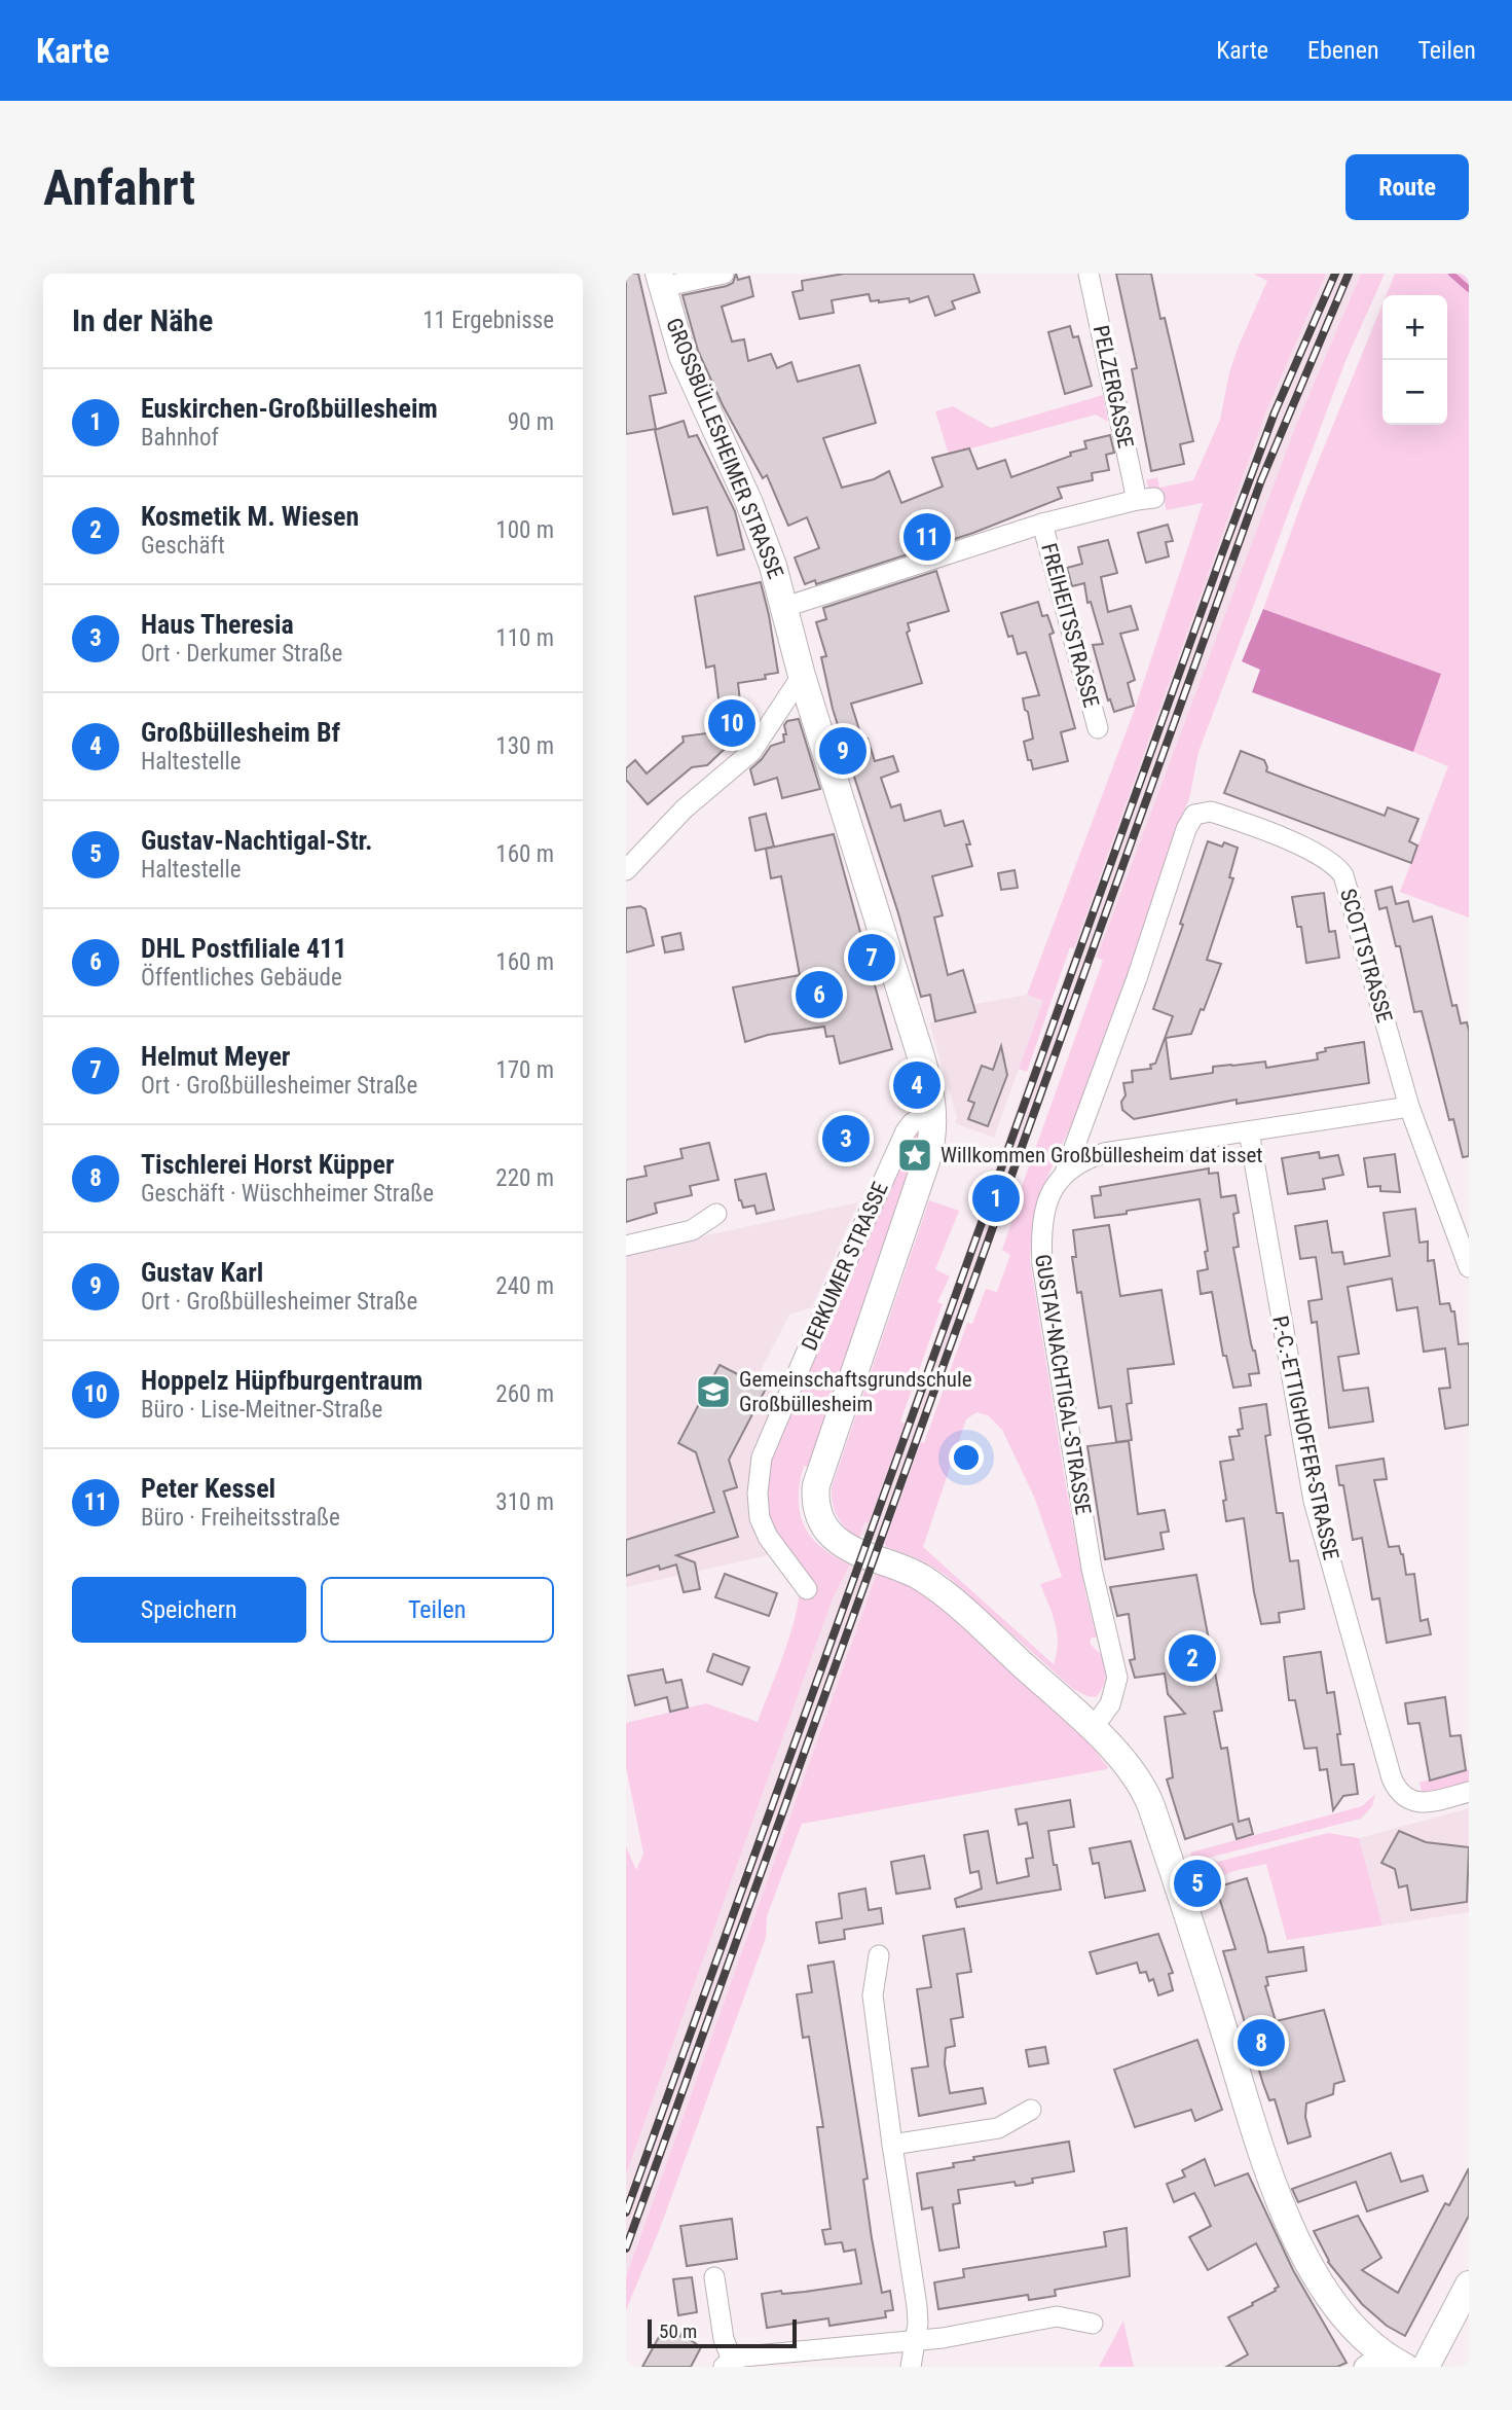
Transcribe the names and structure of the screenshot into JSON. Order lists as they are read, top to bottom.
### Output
{
  "streets": {
    "street": [
      "PELZERGASSE",
      "GROSSBÜLLESHEIMER STRASSE",
      "FREIHEITSSTRASSE",
      "SCOTTSTRASSE",
      "DERKUMER STRASSE",
      "GUSTAV-NACHTIGAL-STRASSE",
      "P.-C.-ETTIGHOFFER-STRASSE"
    ]
  },
  "crossings": [
    ["PELZERGASSE", "FREIHEITSSTRASSE"],
    ["GROSSBÜLLESHEIMER STRASSE", "FREIHEITSSTRASSE"],
    ["GROSSBÜLLESHEIMER STRASSE", "DERKUMER STRASSE"],
    ["GROSSBÜLLESHEIMER STRASSE", "GUSTAV-NACHTIGAL-STRASSE"],
    ["SCOTTSTRASSE", "GUSTAV-NACHTIGAL-STRASSE"]
  ],
  "places": {
    "place": ["Willkommen Großbüllesheim dat isset"],
    "school or university": ["Gemeinschaftsgrundschule Großbüllesheim"]
  },
  "scale_bar": "50 m",
  "page": {
    "header": "Karte",
    "nav": ["Karte", "Ebenen", "Teilen"],
    "buttons": [
      "Route",
      ["Speichern", "Teilen"]
    ],
    "title": "Anfahrt",
    "heading": ["In der Nähe", "11 Ergebnisse"],
    "map_buttons": ["+", "−"],
    "list": [
      {
        "mark": "1",
        "name": "Euskirchen-Großbüllesheim",
        "note": "Bahnhof",
        "value": "90 m"
      },
      {
        "mark": "2",
        "name": "Kosmetik M. Wiesen",
        "note": "Geschäft",
        "value": "100 m"
      },
      {
        "mark": "3",
        "name": "Haus Theresia",
        "note": "Ort · Derkumer Straße",
        "value": "110 m"
      },
      {
        "mark": "4",
        "name": "Großbüllesheim Bf",
        "note": "Haltestelle",
        "value": "130 m"
      },
      {
        "mark": "5",
        "name": "Gustav-Nachtigal-Str.",
        "note": "Haltestelle",
        "value": "160 m"
      },
      {
        "mark": "6",
        "name": "DHL Postfiliale 411",
        "note": "Öffentliches Gebäude",
        "value": "160 m"
      },
      {
        "mark": "7",
        "name": "Helmut Meyer",
        "note": "Ort · Großbüllesheimer Straße",
        "value": "170 m"
      },
      {
        "mark": "8",
        "name": "Tischlerei Horst Küpper",
        "note": "Geschäft · Wüschheimer Straße",
        "value": "220 m"
      },
      {
        "mark": "9",
        "name": "Gustav Karl",
        "note": "Ort · Großbüllesheimer Straße",
        "value": "240 m"
      },
      {
        "mark": "10",
        "name": "Hoppelz Hüpfburgentraum",
        "note": "Büro · Lise-Meitner-Straße",
        "value": "260 m"
      },
      {
        "mark": "11",
        "name": "Peter Kessel",
        "note": "Büro · Freiheitsstraße",
        "value": "310 m"
      }
    ],
    "pins": [
      "11",
      "10",
      "9",
      "7",
      "6",
      "4",
      "3",
      "1",
      "2",
      "5",
      "8"
    ],
    "scale": "50 m"
  }
}
